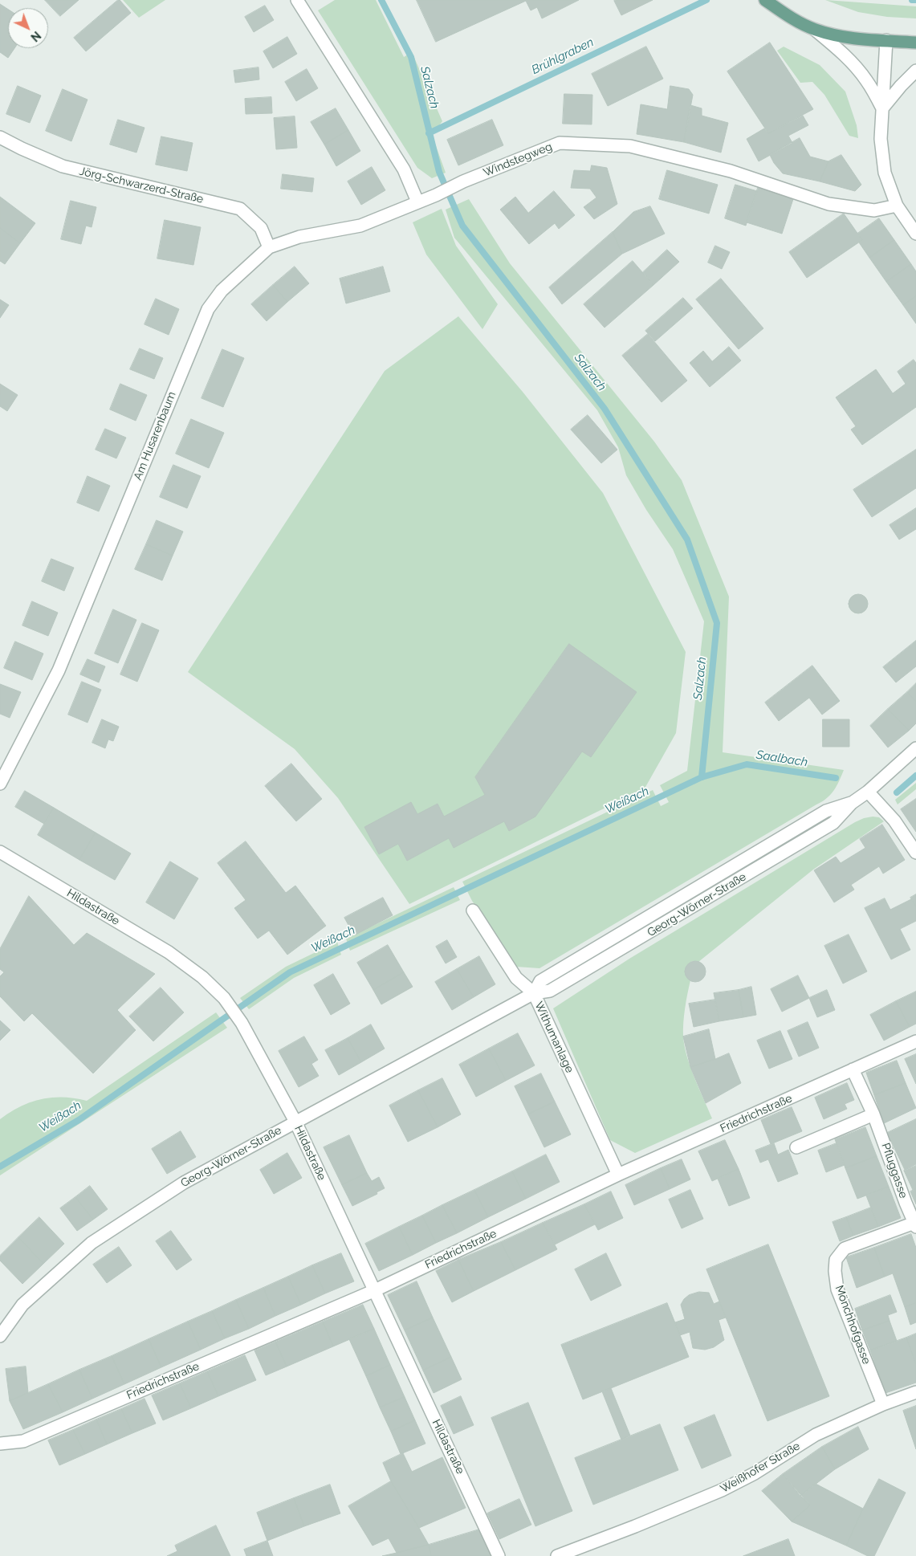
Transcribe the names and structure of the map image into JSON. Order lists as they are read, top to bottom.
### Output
{
  "streets": {
    "street": [
      "Windstegweg",
      "Jörg-Schwarzerd-Straße",
      "Am Husarenbaum",
      "Georg-Wörner-Straße",
      "Hildastraße",
      "Withumanlage",
      "Friedrichstraße",
      "Pfluggasse",
      "Mönchhofgasse",
      "Weißhofer Straße"
    ]
  },
  "crossings": [
    ["Windstegweg", "Am Husarenbaum"],
    ["Jörg-Schwarzerd-Straße", "Am Husarenbaum"],
    ["Georg-Wörner-Straße", "Hildastraße"],
    ["Georg-Wörner-Straße", "Withumanlage"],
    ["Hildastraße", "Friedrichstraße"],
    ["Withumanlage", "Friedrichstraße"],
    ["Friedrichstraße", "Pfluggasse"],
    ["Pfluggasse", "Mönchhofgasse"],
    ["Mönchhofgasse", "Weißhofer Straße"]
  ],
  "water": [
    "Brühlgraben",
    "Salzach",
    "Saalbach",
    "Weißach"
  ],
  "north": "bottom right"
}
